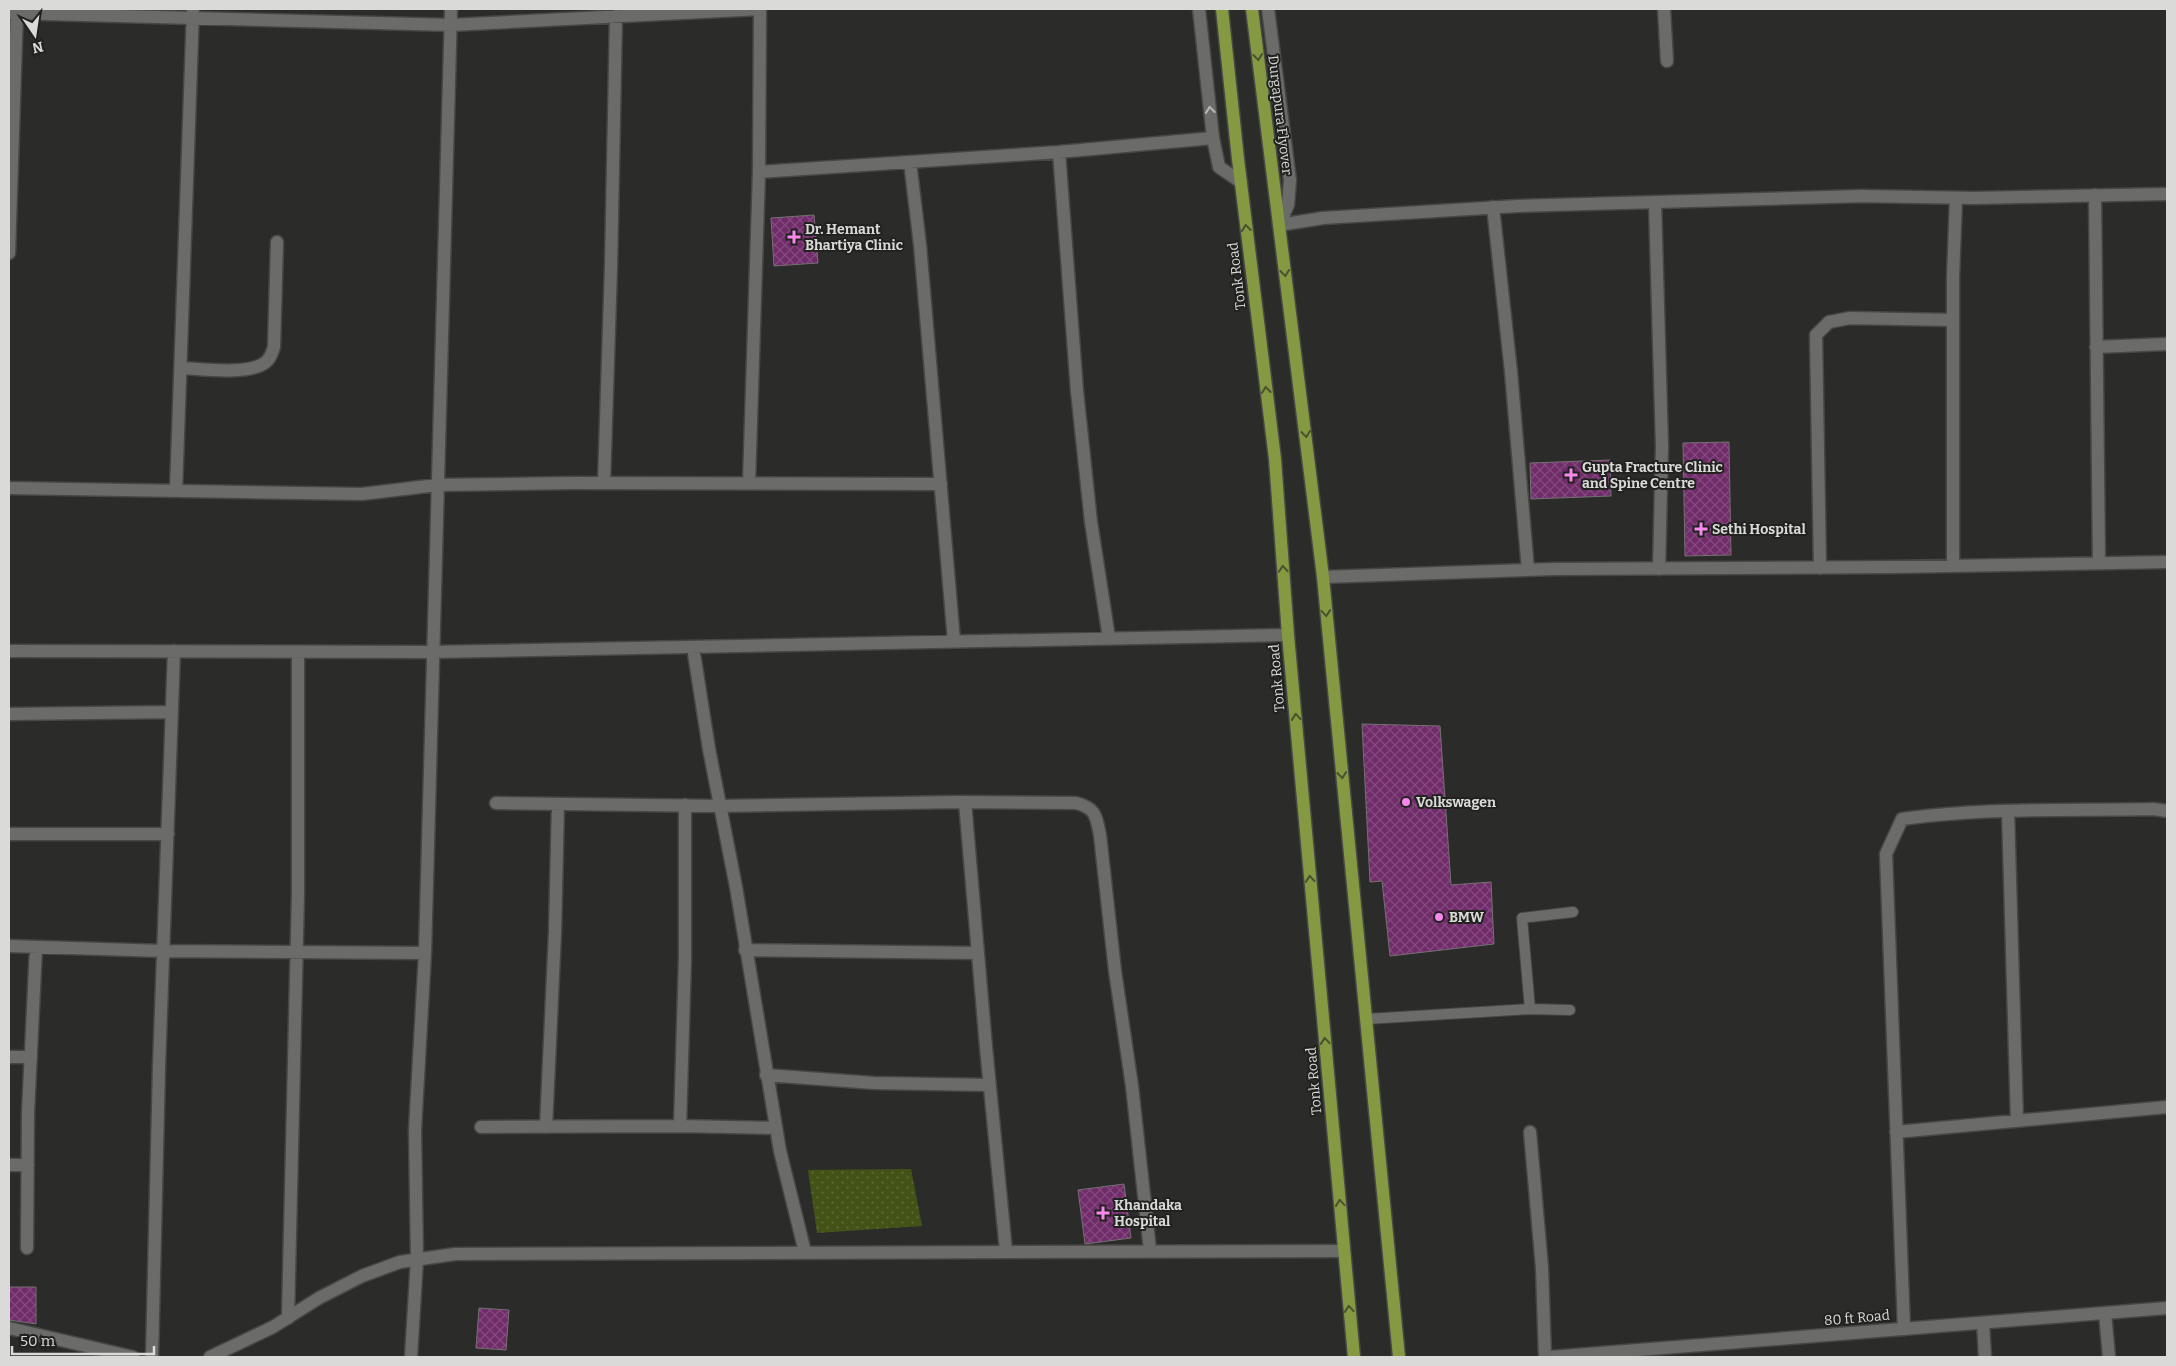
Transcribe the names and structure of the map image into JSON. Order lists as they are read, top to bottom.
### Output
{
  "streets": {
    "main road": ["Durgapura Flyover", "Tonk Road"],
    "street": ["80 ft Road"]
  },
  "places": {
    "health": [
      "Dr. Hemant Bhartiya Clinic",
      "Gupta Fracture Clinic and Spine Centre",
      "Sethi Hospital",
      "Khandaka Hospital"
    ],
    "other": ["Volkswagen", "BMW"]
  },
  "scale_bar": "50 m",
  "north": "bottom"
}
